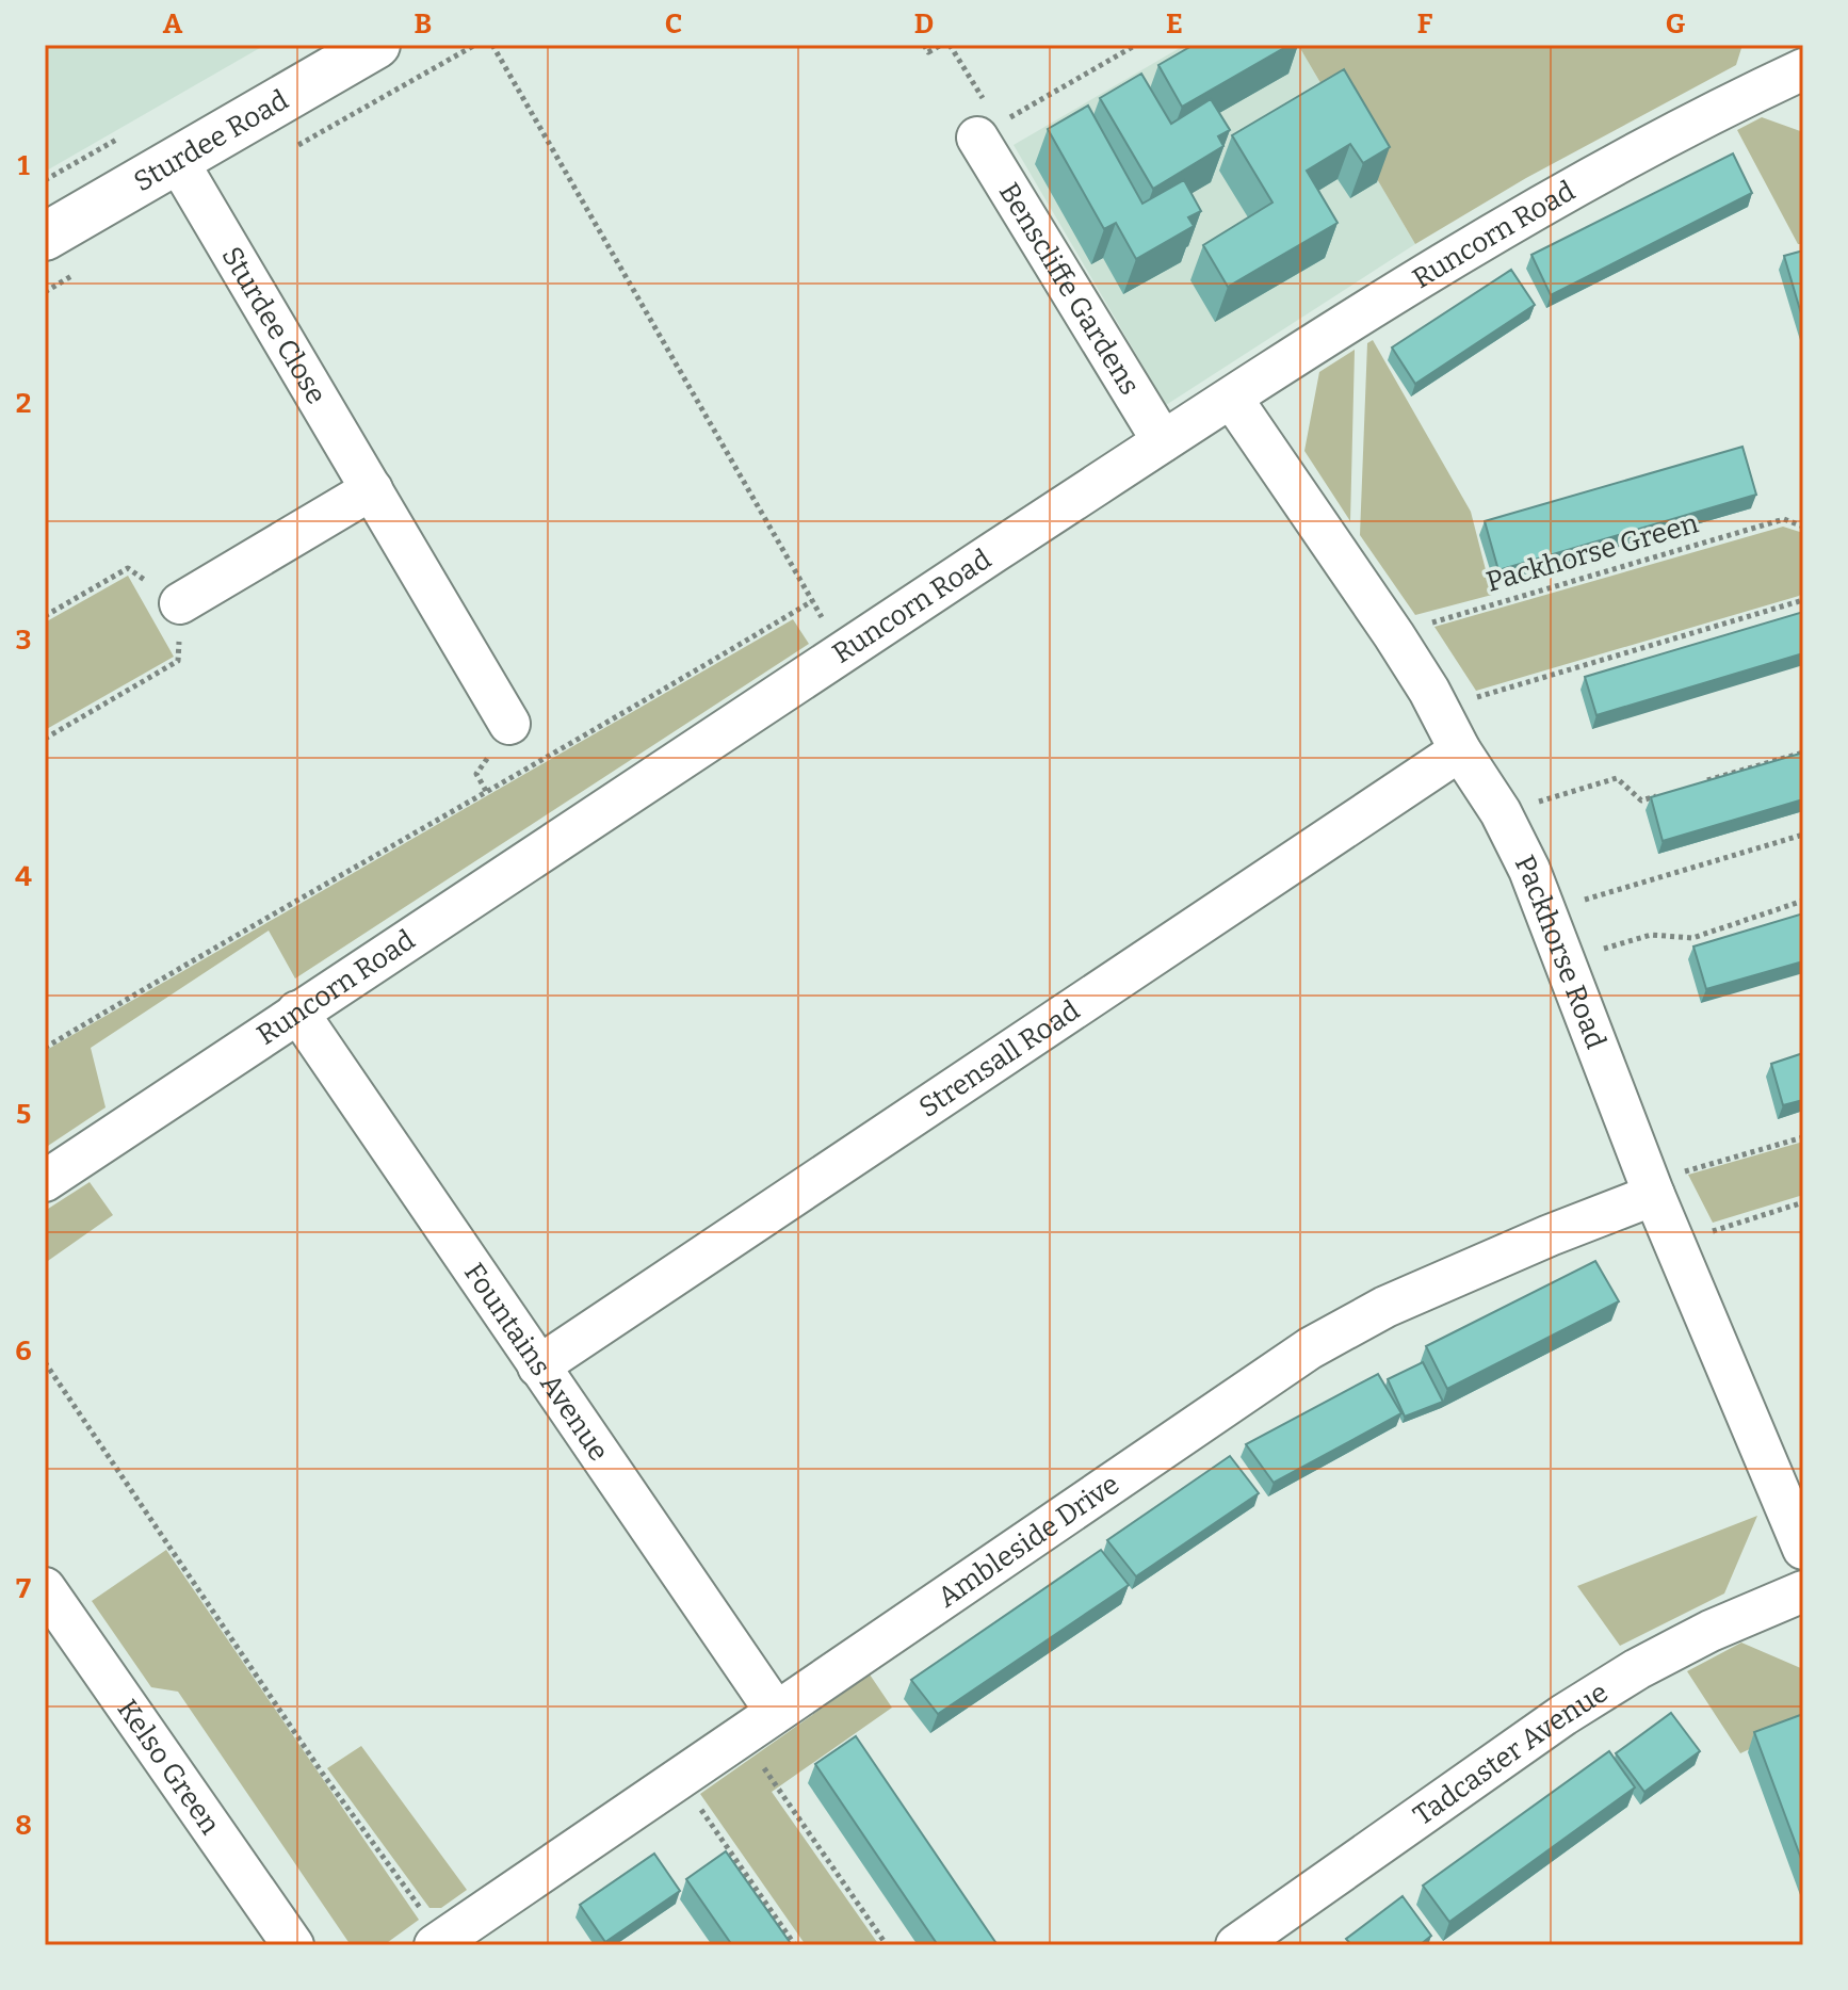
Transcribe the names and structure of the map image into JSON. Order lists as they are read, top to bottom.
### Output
{
  "streets": {
    "street": [
      "Sturdee Road",
      "Runcorn Road",
      "Benscliffe Gardens",
      "Sturdee Close",
      "Packhorse Road",
      "Strensall Road",
      "Fountains Avenue",
      "Ambleside Drive",
      "Tadcaster Avenue",
      "Kelso Green"
    ],
    "path": ["Packhorse Green"]
  },
  "crossings": [
    ["Sturdee Road", "Sturdee Close"],
    ["Runcorn Road", "Benscliffe Gardens"],
    ["Runcorn Road", "Packhorse Road"],
    ["Runcorn Road", "Fountains Avenue"],
    ["Packhorse Green", "Packhorse Road"],
    ["Packhorse Road", "Strensall Road"],
    ["Packhorse Road", "Ambleside Drive"],
    ["Strensall Road", "Fountains Avenue"],
    ["Fountains Avenue", "Ambleside Drive"]
  ],
  "grid": {
    "columns": [
      "A",
      "B",
      "C",
      "D",
      "E",
      "F",
      "G"
    ],
    "rows": [
      "1",
      "2",
      "3",
      "4",
      "5",
      "6",
      "7",
      "8"
    ]
  }
}
